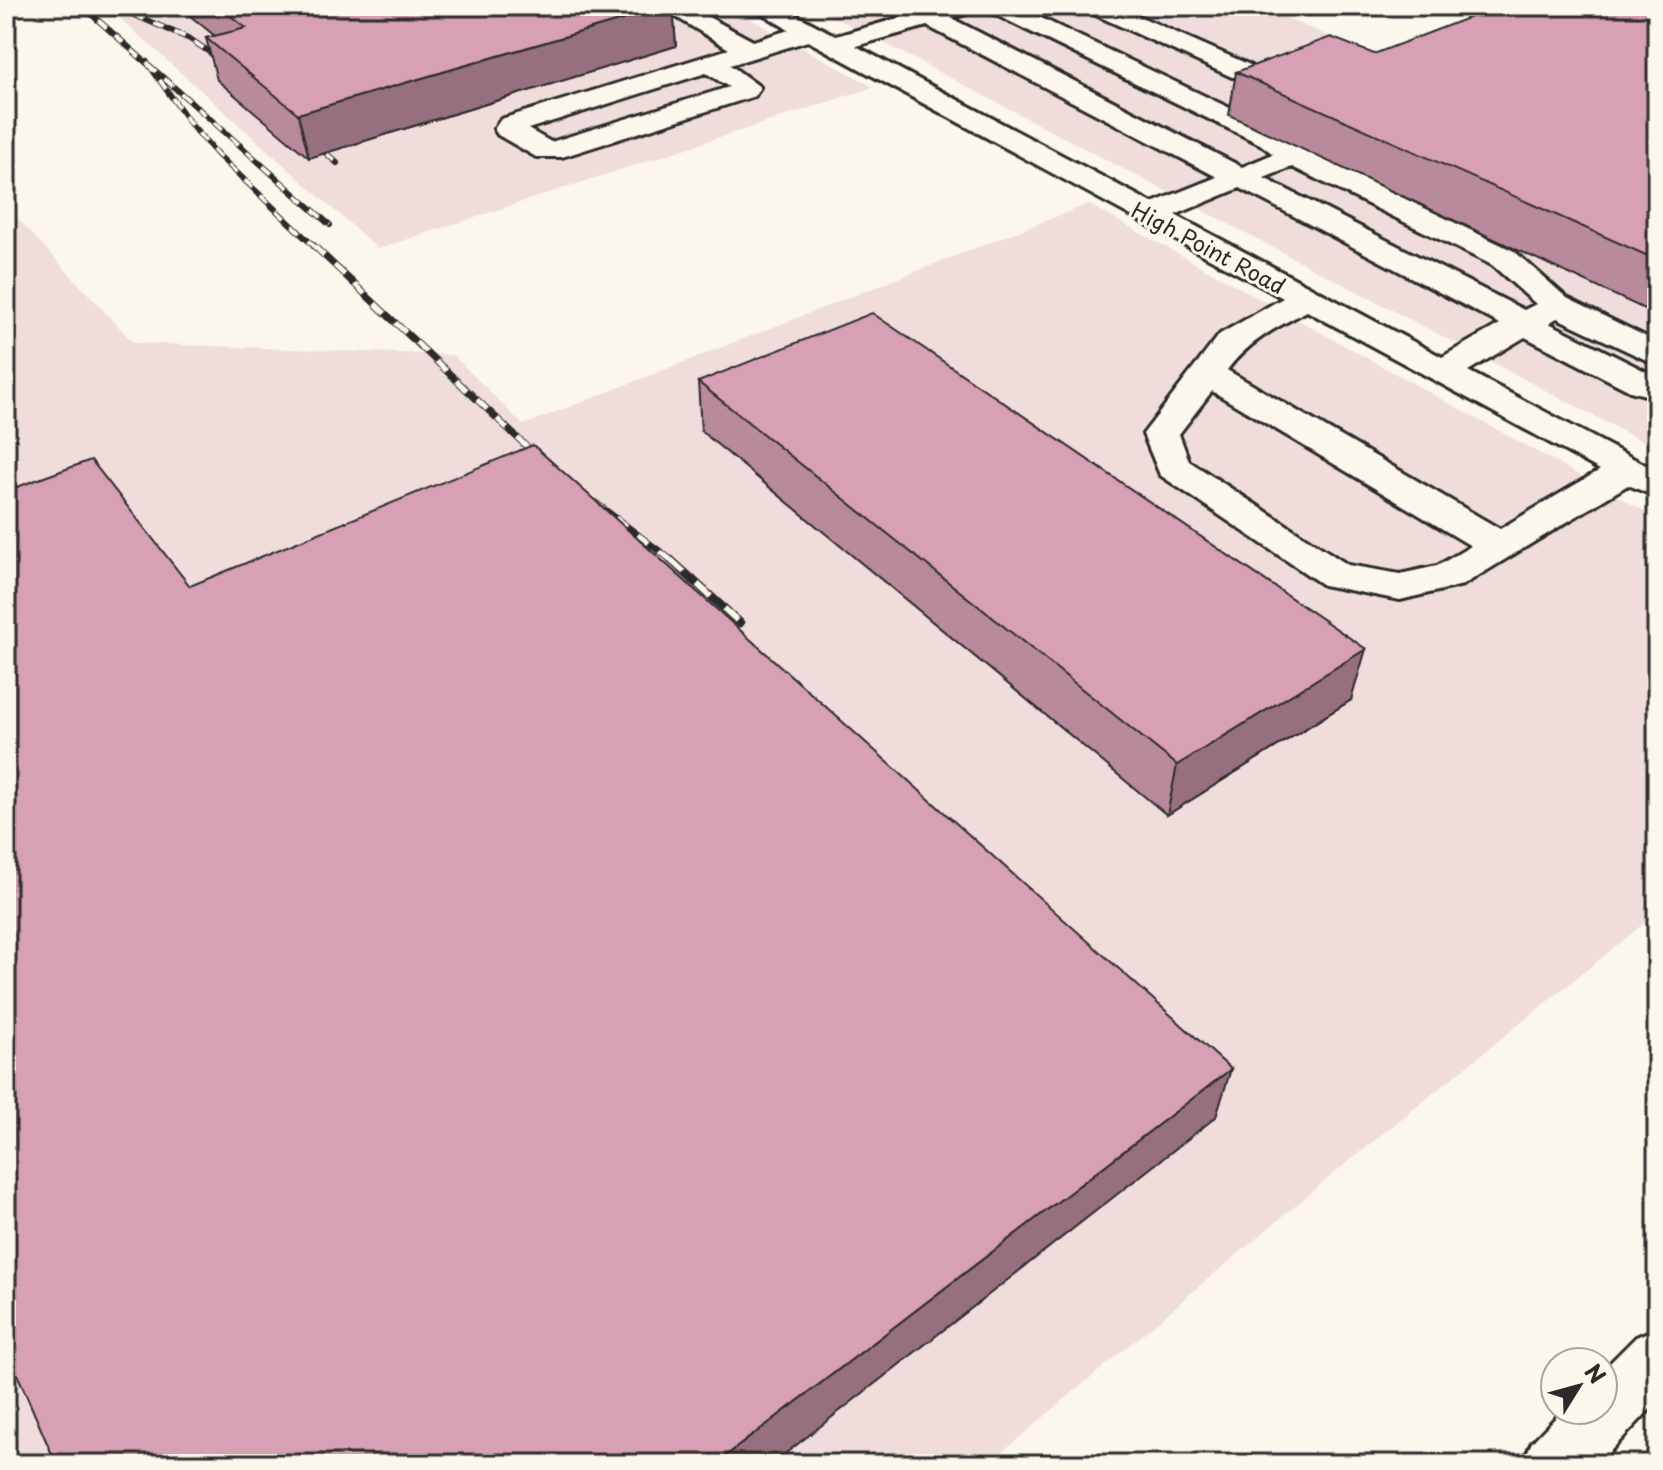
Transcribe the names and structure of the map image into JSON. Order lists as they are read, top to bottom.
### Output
{
  "streets": {
    "street": ["High Point Road"]
  },
  "north": "top right"
}
